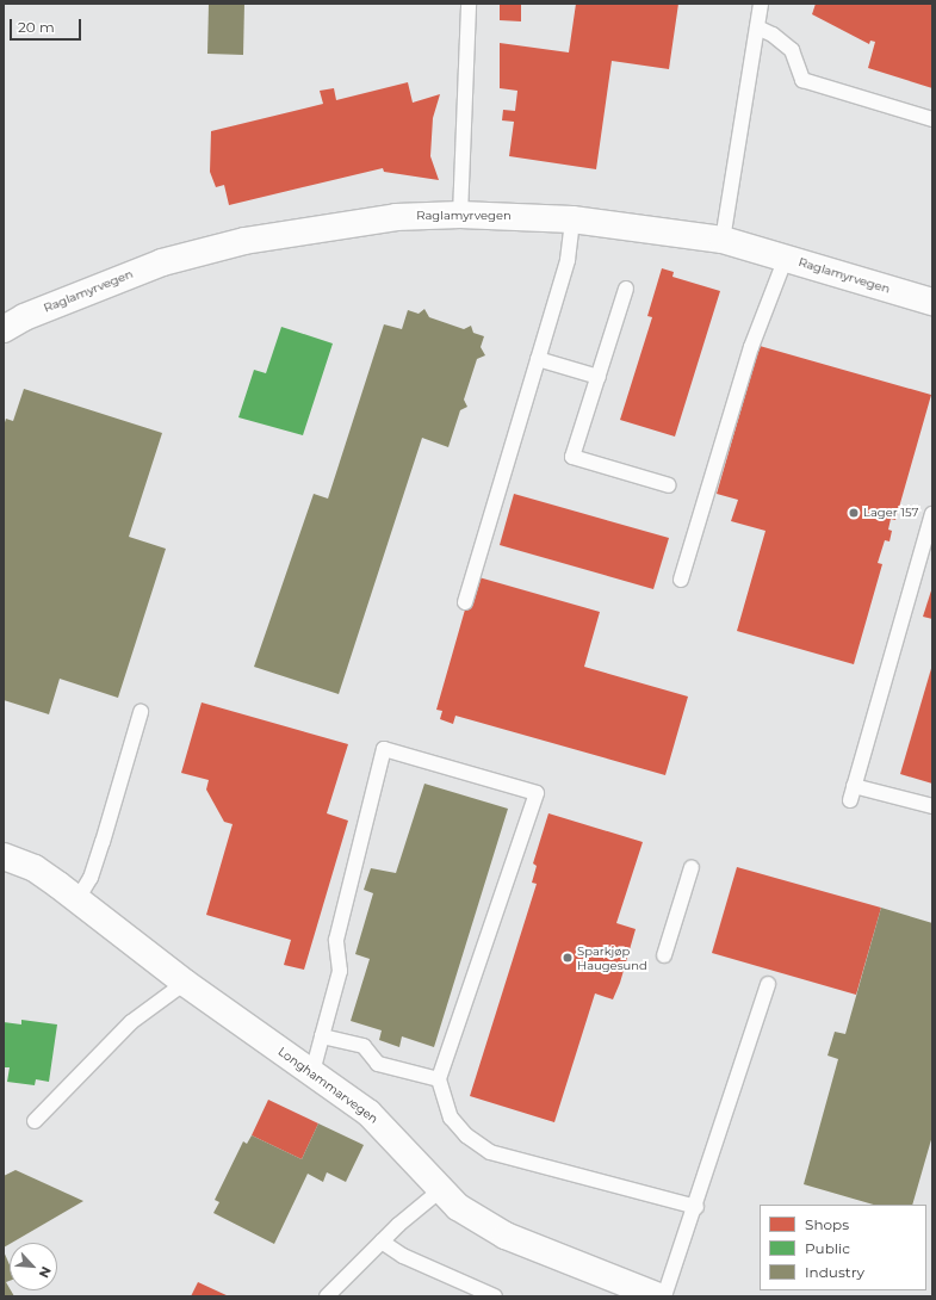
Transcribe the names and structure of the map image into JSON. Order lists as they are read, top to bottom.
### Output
{
  "streets": {
    "street": ["Raglamyrvegen", "Longhammarvegen"]
  },
  "places": ["Lager 157", "Sparkjøp Haugesund"],
  "legend": ["Shops", "Public", "Industry"],
  "scale_bar": "20 m",
  "north": "bottom right"
}
